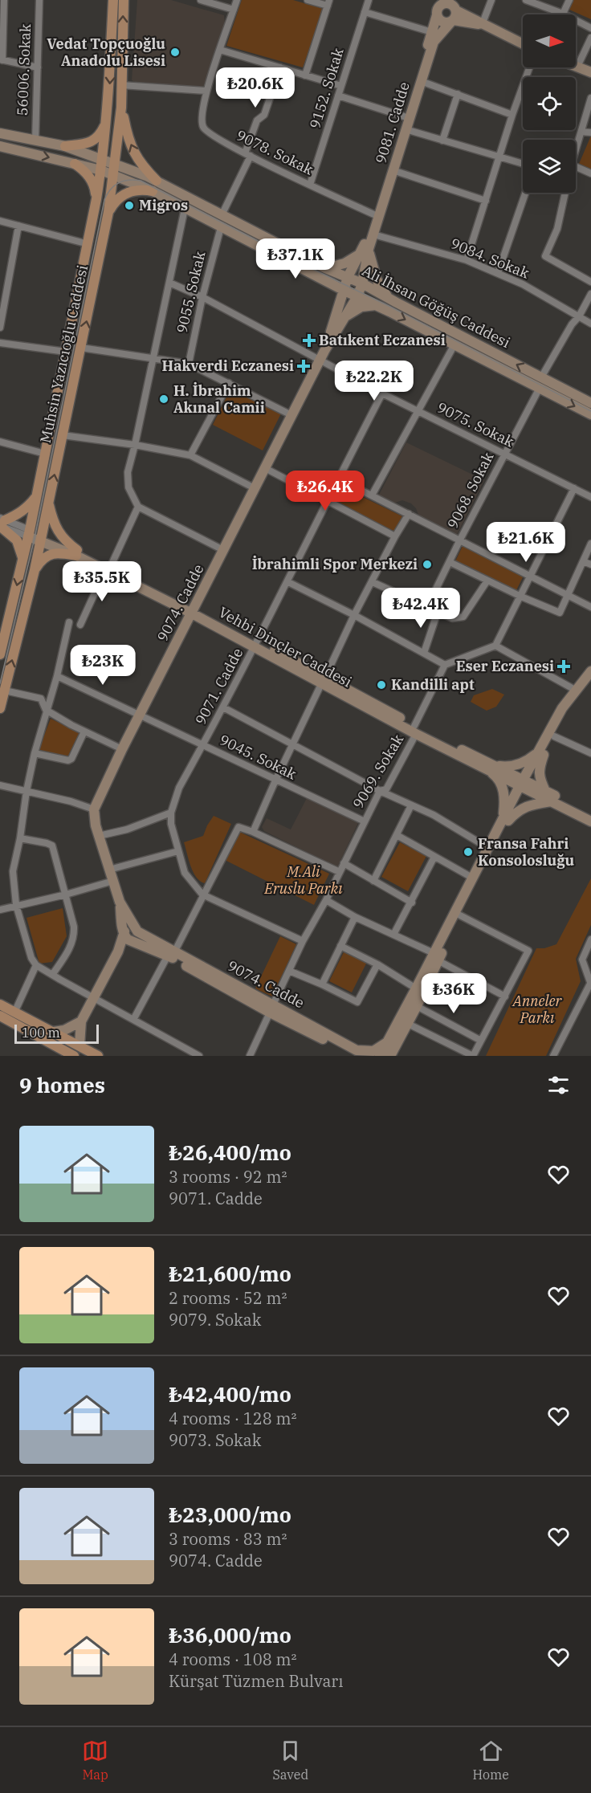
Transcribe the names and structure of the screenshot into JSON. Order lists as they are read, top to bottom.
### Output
{
  "streets": {
    "main road": ["Muhsin Yazıcıoğlu Caddesi"],
    "street": [
      "56006. Sokak",
      "9152. Sokak",
      "9081. Cadde",
      "9078. Sokak",
      "9084. Sokak",
      "9055. Sokak",
      "Ali İhsan Göğüş Caddesi",
      "9075. Sokak",
      "9068. Sokak",
      "9074. Cadde",
      "Vehbi Dinçler Caddesi",
      "9071. Cadde",
      "9045. Sokak",
      "9069. Sokak"
    ]
  },
  "crossings": [
    ["56006. Sokak", "Ali İhsan Göğüş Caddesi"],
    ["9152. Sokak", "9078. Sokak"],
    ["9081. Cadde", "9078. Sokak"],
    ["9081. Cadde", "9084. Sokak"],
    ["9055. Sokak", "Ali İhsan Göğüş Caddesi"],
    ["9055. Sokak", "9075. Sokak"],
    ["Ali İhsan Göğüş Caddesi", "Muhsin Yazıcıoğlu Caddesi"],
    ["Ali İhsan Göğüş Caddesi", "9068. Sokak"],
    ["9075. Sokak", "9068. Sokak"],
    ["9075. Sokak", "9074. Cadde"],
    ["9075. Sokak", "9071. Cadde"],
    ["9074. Cadde", "Vehbi Dinçler Caddesi"],
    ["9074. Cadde", "9045. Sokak"],
    ["9074. Cadde", "9069. Sokak"],
    ["Vehbi Dinçler Caddesi", "9071. Cadde"],
    ["Vehbi Dinçler Caddesi", "9069. Sokak"],
    ["9071. Cadde", "9045. Sokak"],
    ["9071. Cadde", "9069. Sokak"],
    ["9045. Sokak", "9069. Sokak"]
  ],
  "parks": ["M.Ali Eruslu Parkı", "Anneler Parkı"],
  "places": {
    "other": [
      "Vedat Topçuoğlu Anadolu Lisesi",
      "Migros",
      "H. İbrahim Akınal Camii",
      "İbrahimli Spor Merkezi",
      "Kandilli apt",
      "Fransa Fahri Konsolosluğu"
    ],
    "health": ["Batıkent Eczanesi", "Hakverdi Eczanesi", "Eser Eczanesi"]
  },
  "scale_bar": "100 m",
  "north": "right",
  "page": {
    "price": [
      "₺20.6K",
      "₺37.1K",
      "₺22.2K",
      "₺26.4K",
      "₺21.6K",
      "₺35.5K",
      "₺42.4K",
      "₺23K",
      "₺36K"
    ],
    "scale": "100 m",
    "heading": "9 homes",
    "list": [
      {
        "name": "₺26,400/mo",
        "note": "3 rooms · 92 m² · 9071. Cadde"
      },
      {
        "name": "₺21,600/mo",
        "note": "2 rooms · 52 m² · 9079. Sokak"
      },
      {
        "name": "₺42,400/mo",
        "note": "4 rooms · 128 m² · 9073. Sokak"
      },
      {
        "name": "₺23,000/mo",
        "note": "3 rooms · 83 m² · 9074. Cadde"
      },
      {
        "name": "₺36,000/mo",
        "note": "4 rooms · 108 m² · Kürşat Tüzmen Bulvarı"
      }
    ],
    "tabs": ["Map", "Saved", "Home"]
  }
}
